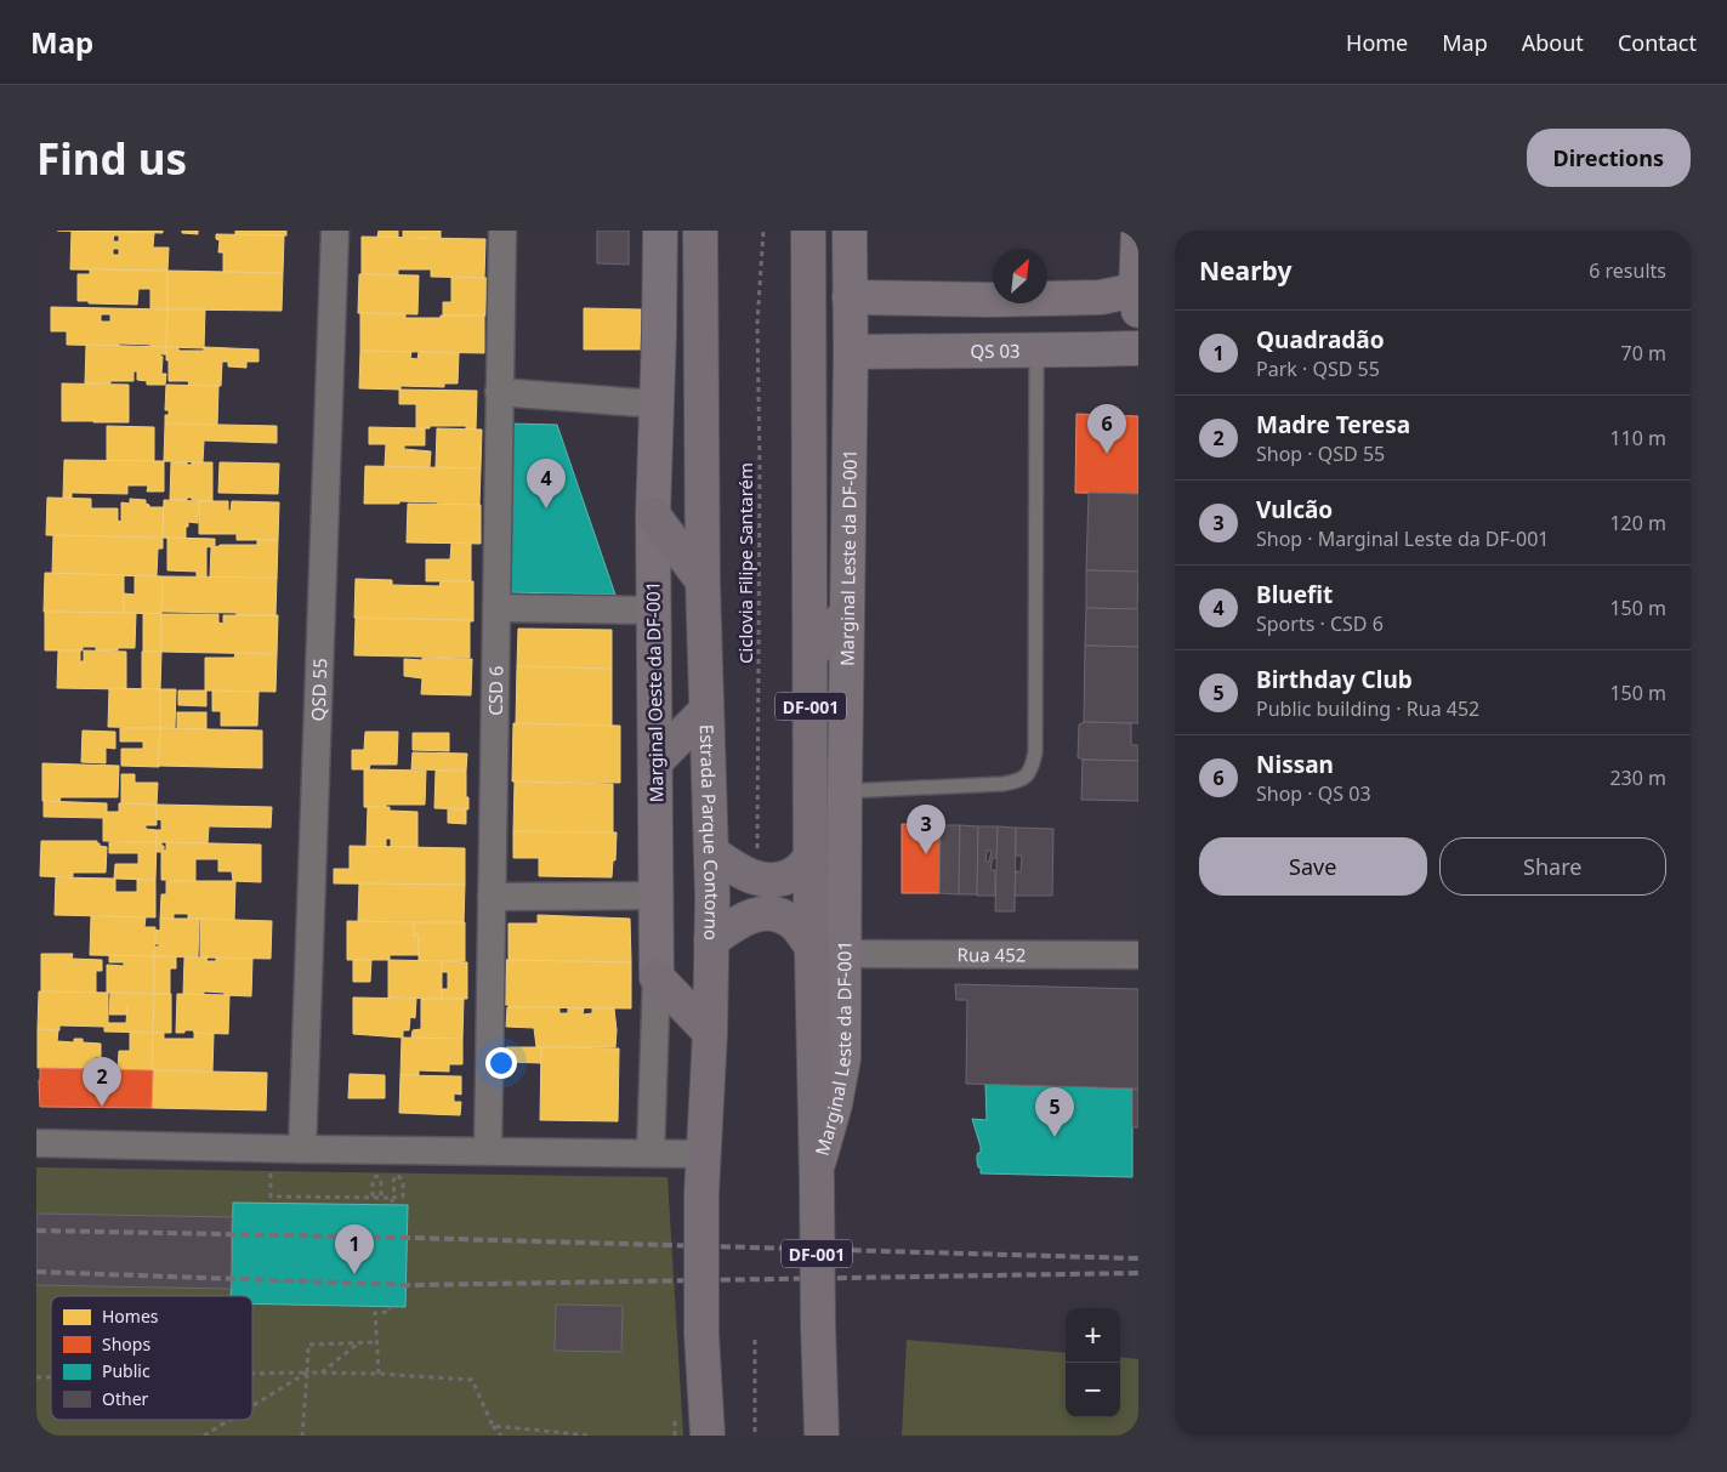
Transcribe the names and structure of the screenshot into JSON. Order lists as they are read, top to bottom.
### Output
{
  "streets": {
    "highway": ["DF-001", "Estrada Parque Contorno"],
    "main road": ["QS 03", "Marginal Leste da DF-001", "Marginal Oeste da DF-001"],
    "street": ["QSD 55", "CSD 6", "Rua 452"],
    "path": ["Ciclovia Filipe Santarém"]
  },
  "crossings": [
    ["QS 03", "Marginal Leste da DF-001"],
    ["Marginal Leste da DF-001", "DF-001"],
    ["Marginal Leste da DF-001", "Rua 452"]
  ],
  "legend": [
    "Homes",
    "Shops",
    "Public",
    "Other"
  ],
  "north": "top right",
  "page": {
    "header": "Map",
    "nav": [
      "Home",
      "Map",
      "About",
      "Contact"
    ],
    "buttons": [
      "Directions",
      ["Save", "Share"]
    ],
    "title": "Find us",
    "heading": ["Nearby", "6 results"],
    "list": [
      {
        "mark": "1",
        "name": "Quadradão",
        "note": "Park · QSD 55",
        "value": "70 m"
      },
      {
        "mark": "2",
        "name": "Madre Teresa",
        "note": "Shop · QSD 55",
        "value": "110 m"
      },
      {
        "mark": "3",
        "name": "Vulcão",
        "note": "Shop · Marginal Leste da DF-001",
        "value": "120 m"
      },
      {
        "mark": "4",
        "name": "Bluefit",
        "note": "Sports · CSD 6",
        "value": "150 m"
      },
      {
        "mark": "5",
        "name": "Birthday Club",
        "note": "Public building · Rua 452",
        "value": "150 m"
      },
      {
        "mark": "6",
        "name": "Nissan",
        "note": "Shop · QS 03",
        "value": "230 m"
      }
    ],
    "pins": [
      "6",
      "4",
      "3",
      "2",
      "5",
      "1"
    ],
    "map_buttons": ["+", "−"]
  }
}
